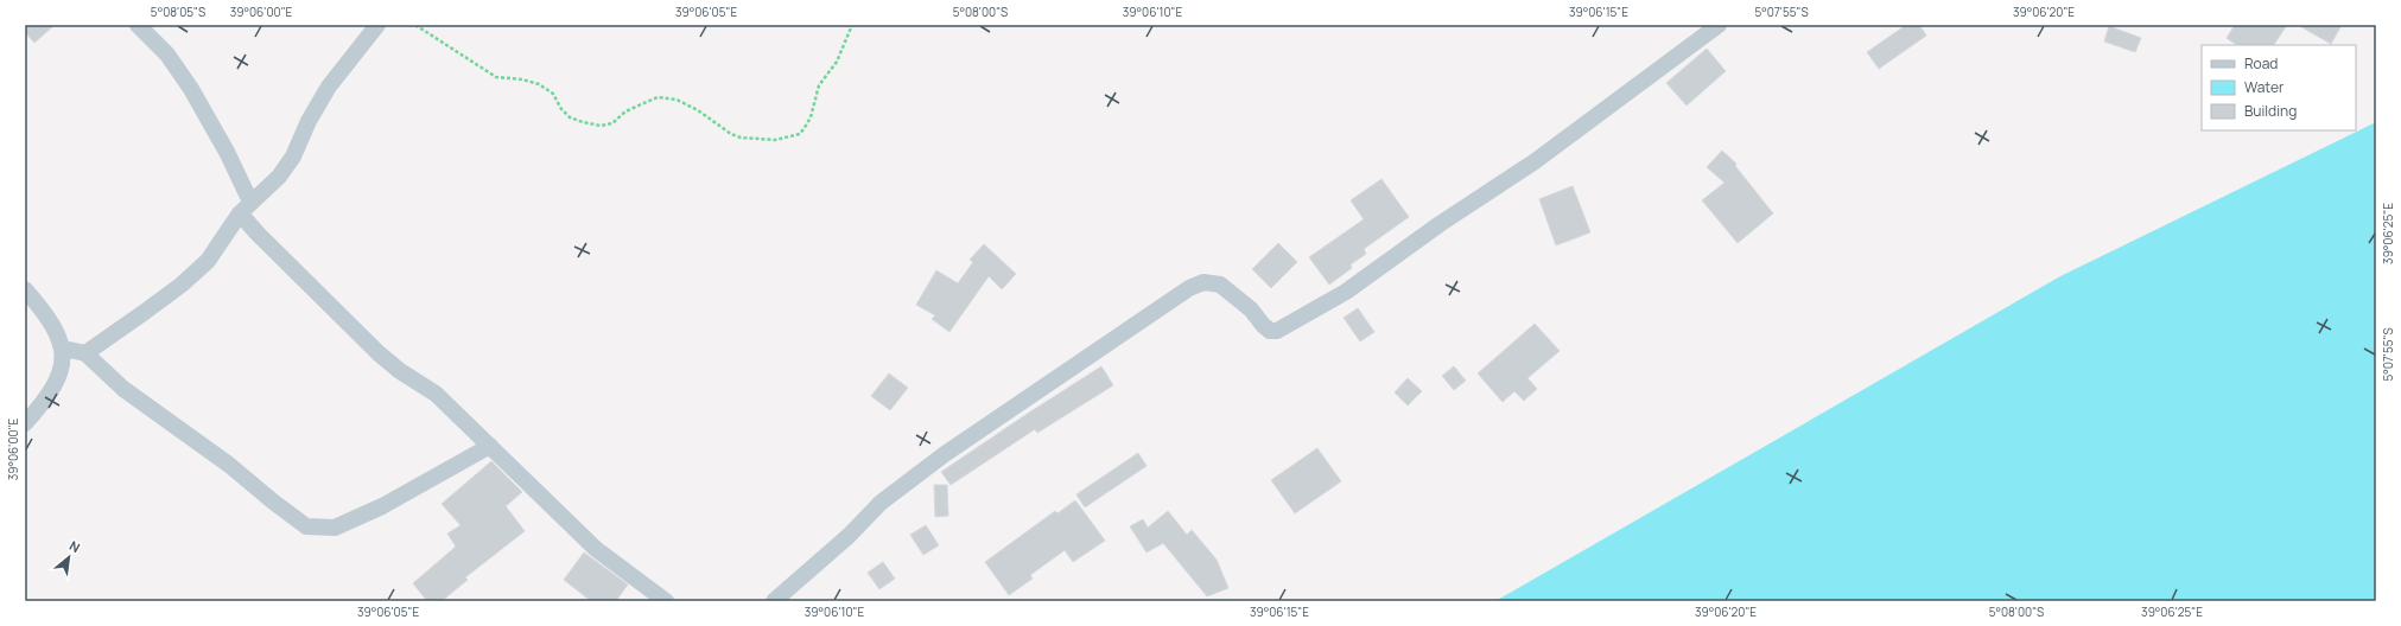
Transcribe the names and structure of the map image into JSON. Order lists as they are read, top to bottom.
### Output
{
  "legend": ["Road", "Water", "Building"],
  "north": "top right",
  "coordinates": [
    "5°08'05\"S",
    "39°06'00\"E",
    "39°06'05\"E",
    "5°08'00\"S",
    "39°06'10\"E",
    "39°06'15\"E",
    "5°07'55\"S",
    "39°06'20\"E",
    "39°06'25\"E"
  ]
}
